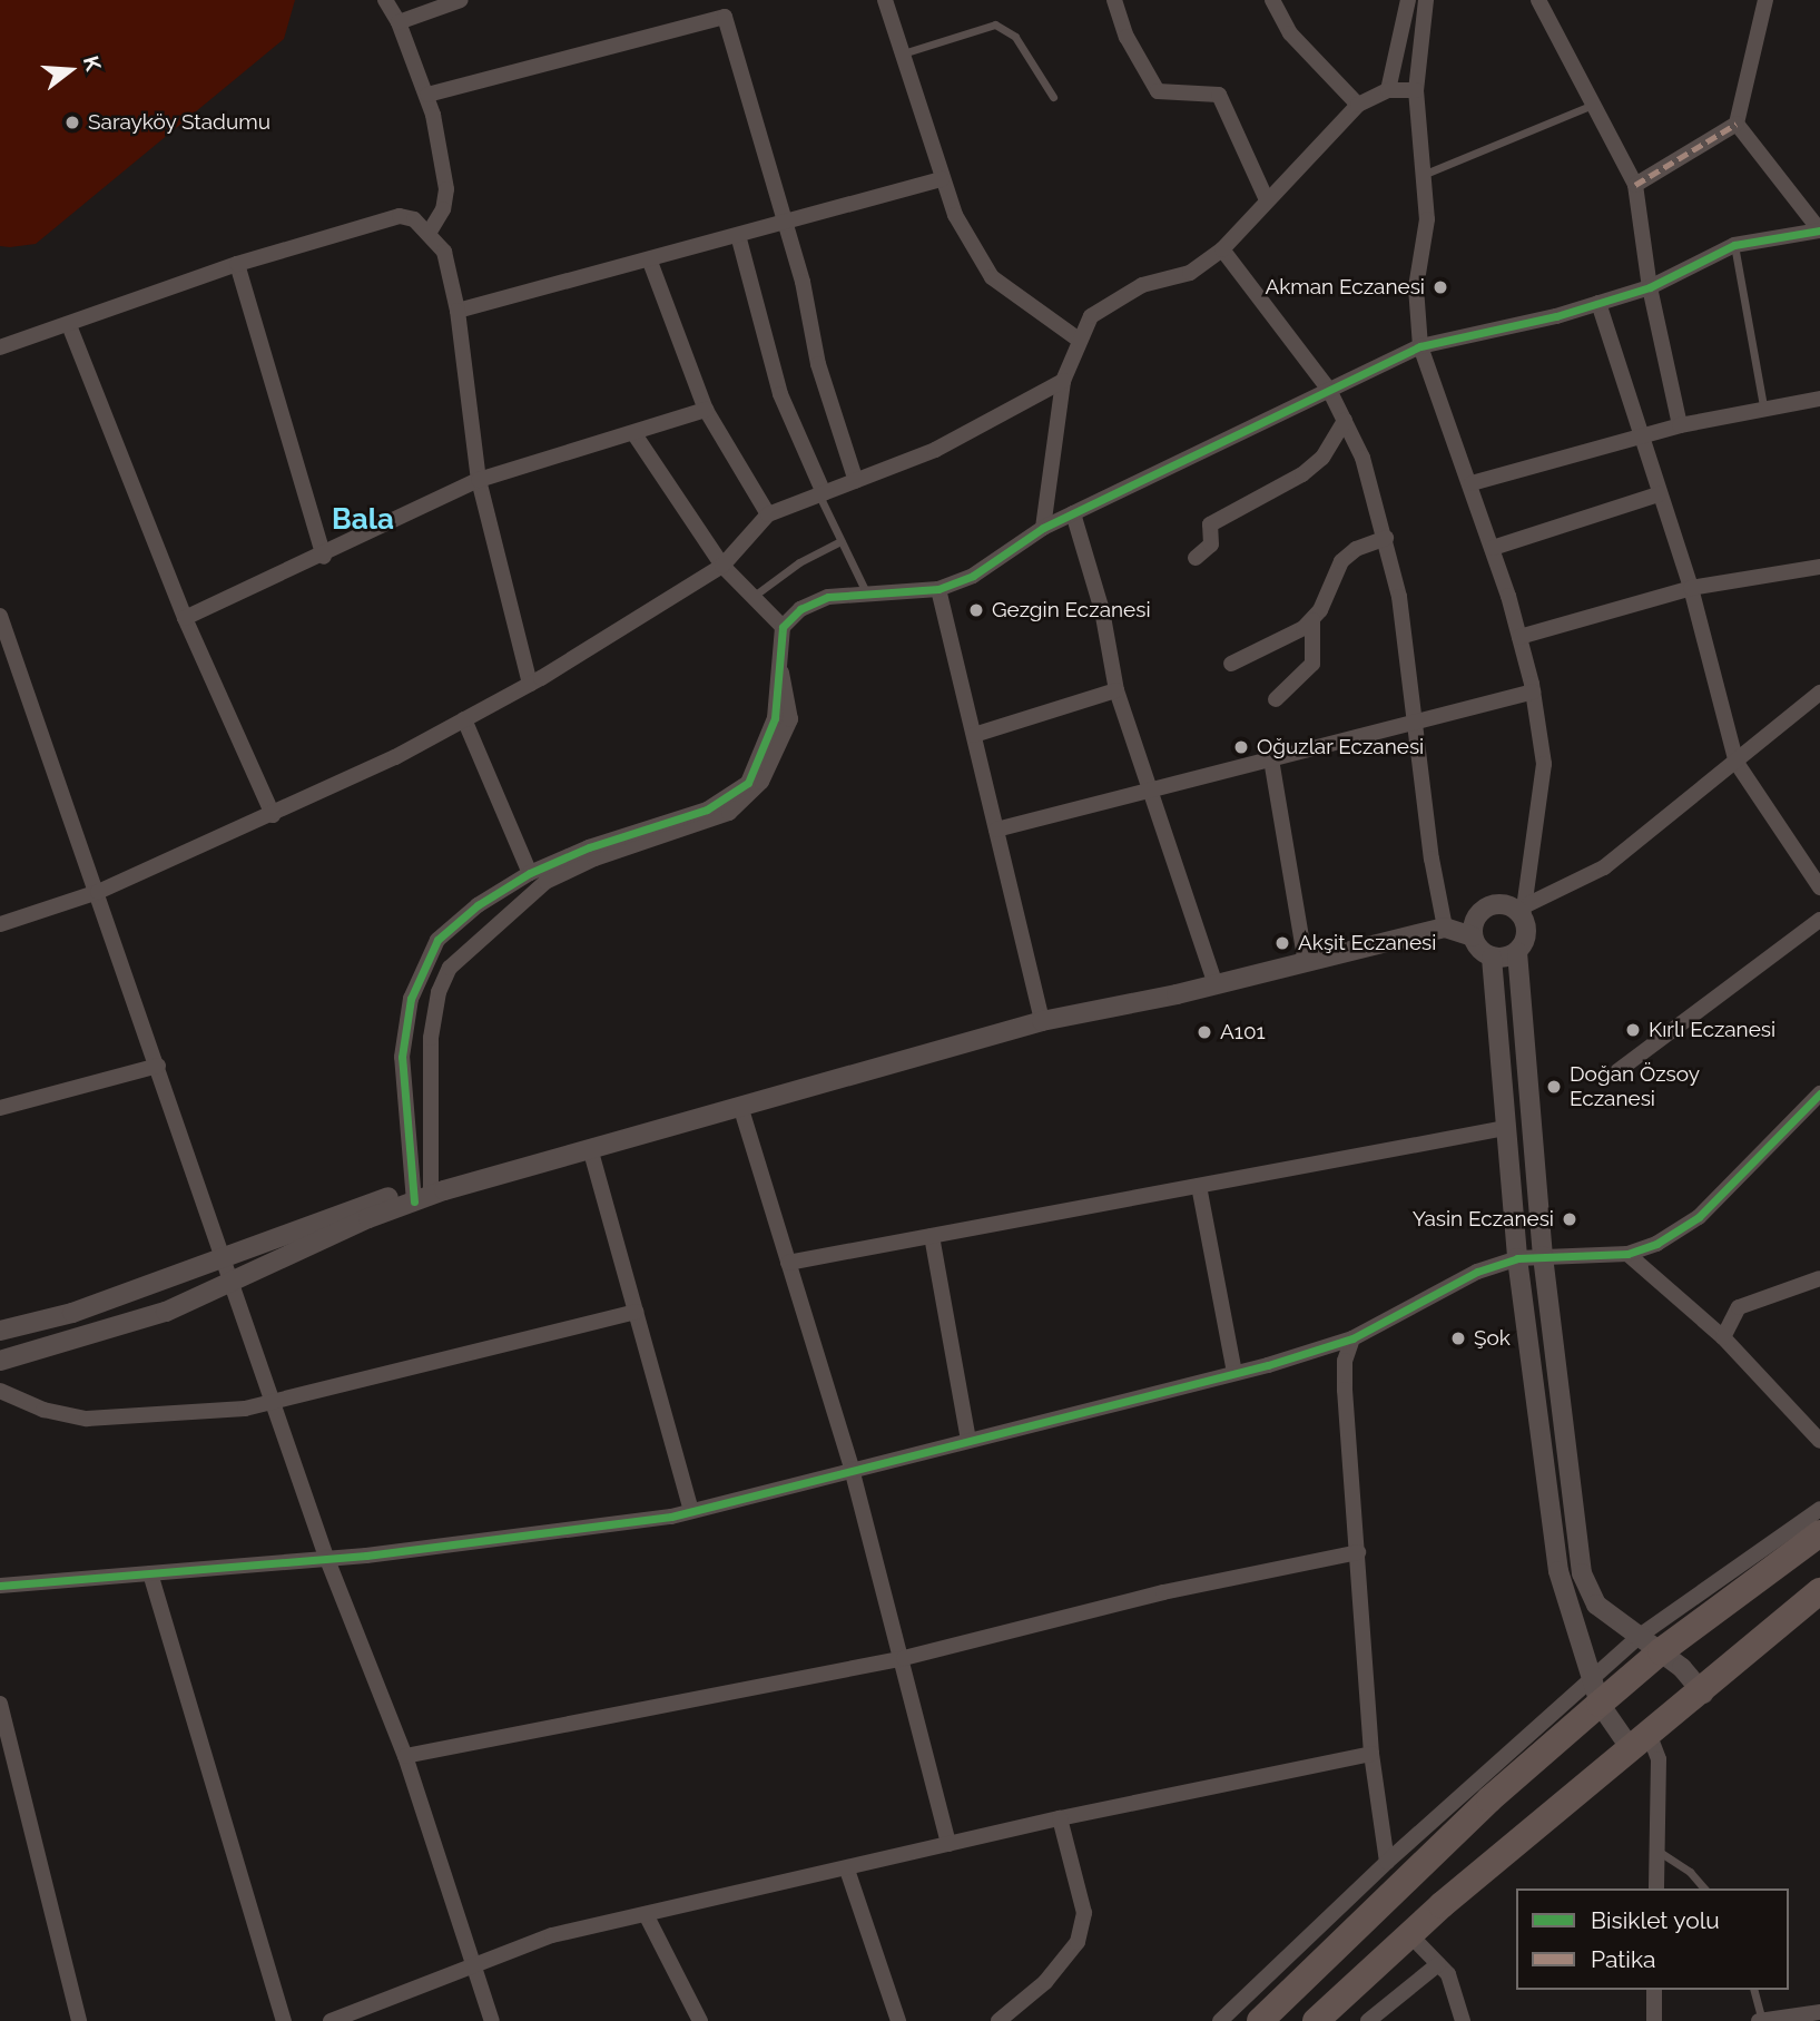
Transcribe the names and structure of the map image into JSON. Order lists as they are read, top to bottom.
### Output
{
  "districts": ["Bala"],
  "places": [
    "Sarayköy Stadumu",
    "Akman Eczanesi",
    "Gezgin Eczanesi",
    "Oğuzlar Eczanesi",
    "Akşit Eczanesi",
    "Kırlı Eczanesi",
    "A101",
    "Doğan Özsoy Eczanesi",
    "Yasin Eczanesi",
    "Şok"
  ],
  "legend": ["Bisiklet yolu", "Patika"],
  "north": "right"
}
